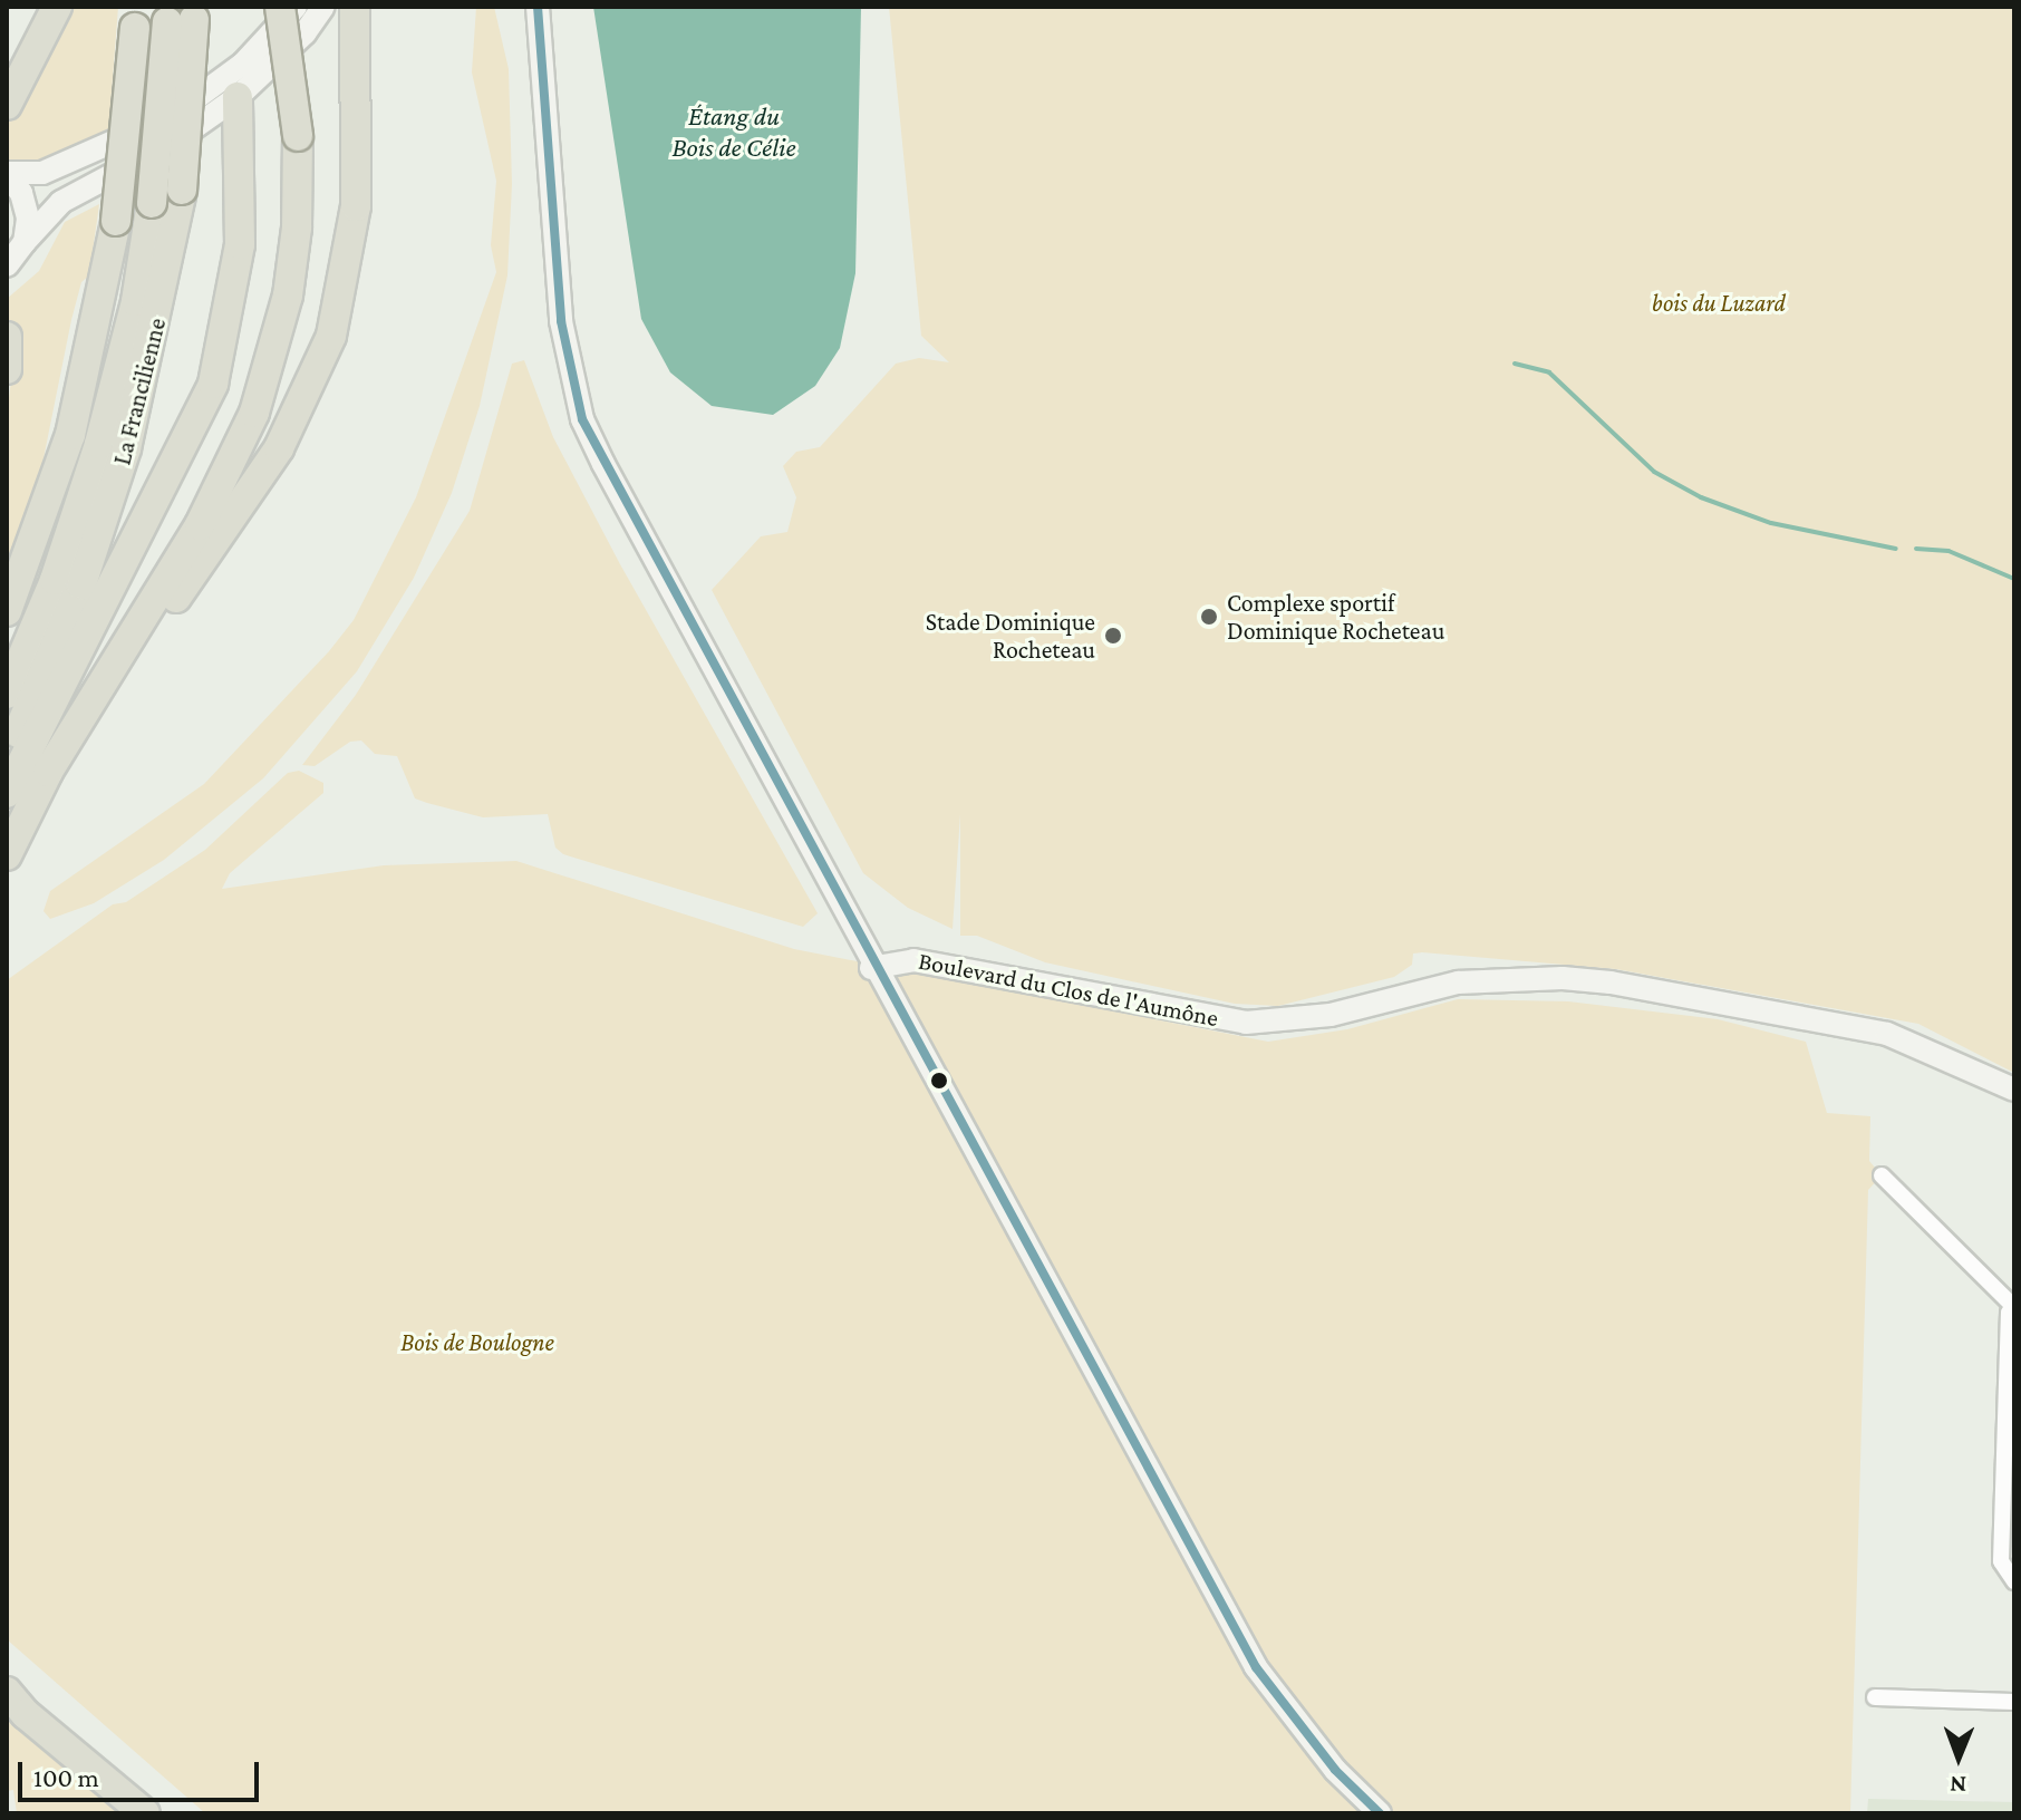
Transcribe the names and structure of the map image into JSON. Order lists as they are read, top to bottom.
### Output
{
  "streets": {
    "highway": ["La Francilienne"],
    "main road": ["Boulevard du Clos de l'Aumône"]
  },
  "water": ["Étang du Bois de Célie"],
  "parks": ["bois du Luzard", "Bois de Boulogne"],
  "places": ["Complexe sportif Dominique Rocheteau", "Stade Dominique Rocheteau"],
  "scale_bar": "100 m",
  "north": "bottom"
}
